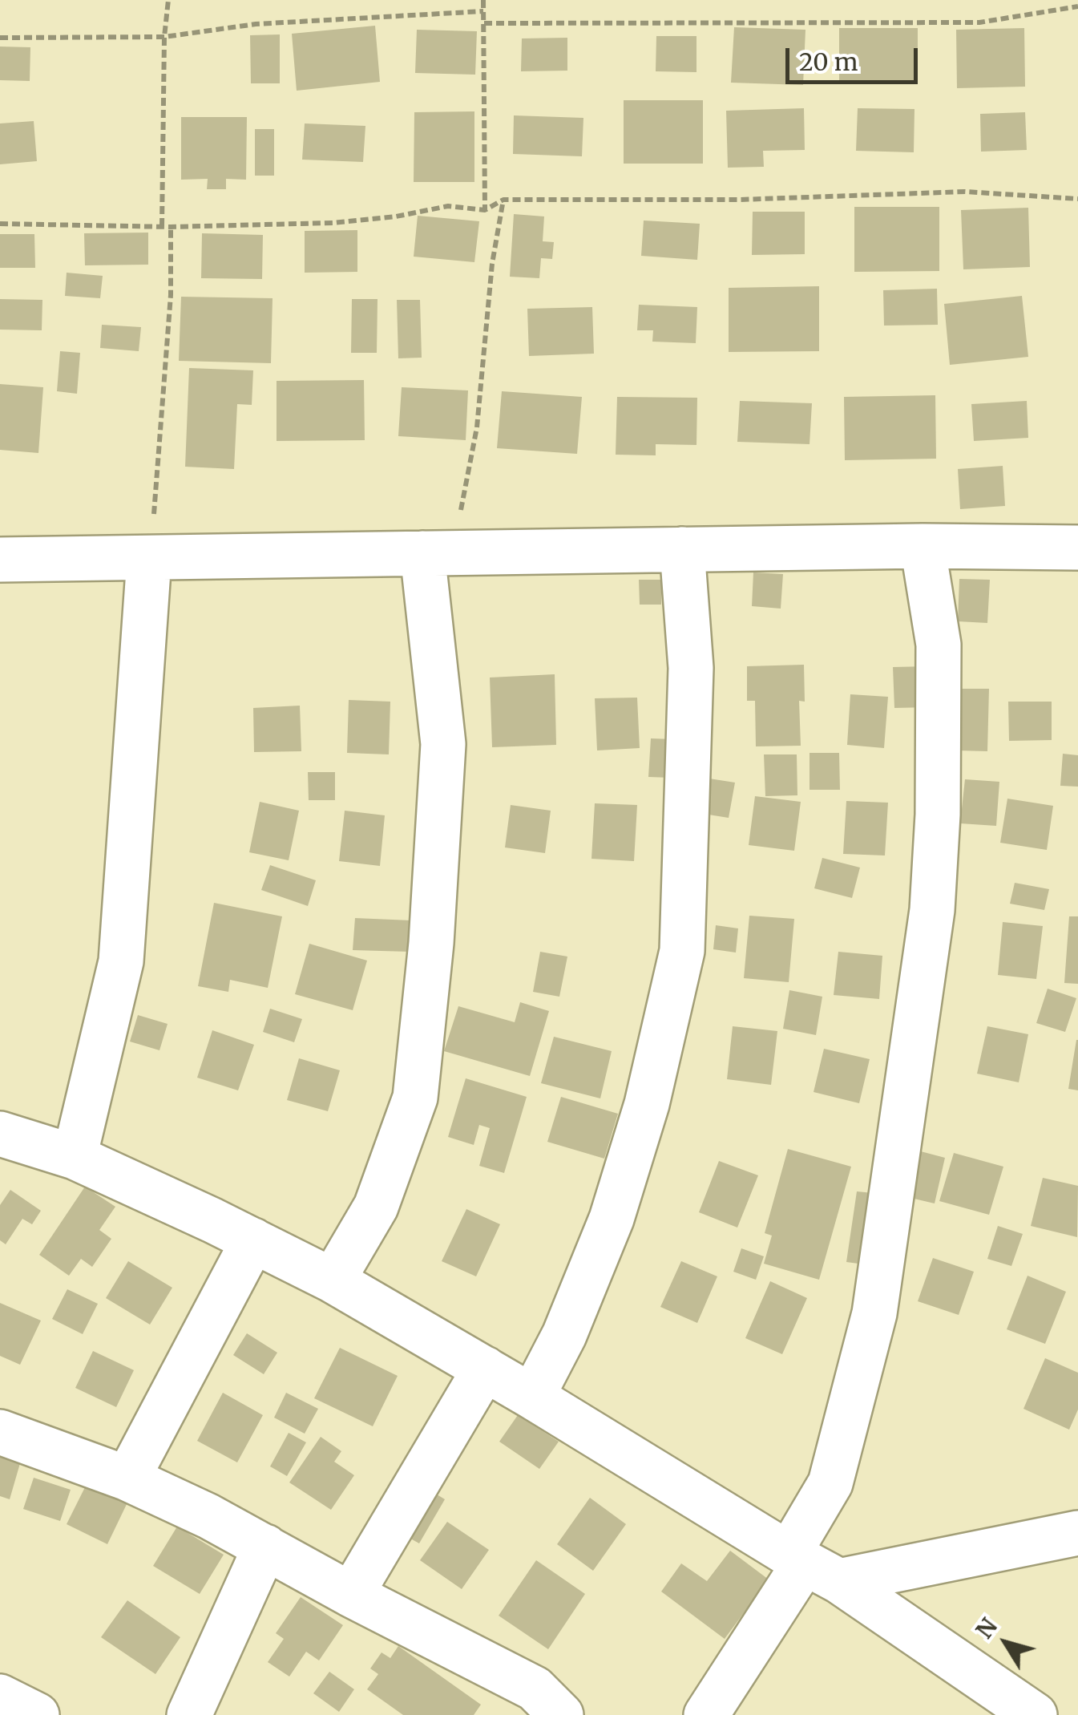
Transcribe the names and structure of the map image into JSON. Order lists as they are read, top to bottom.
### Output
{
  "scale_bar": "20 m",
  "north": "top left"
}
